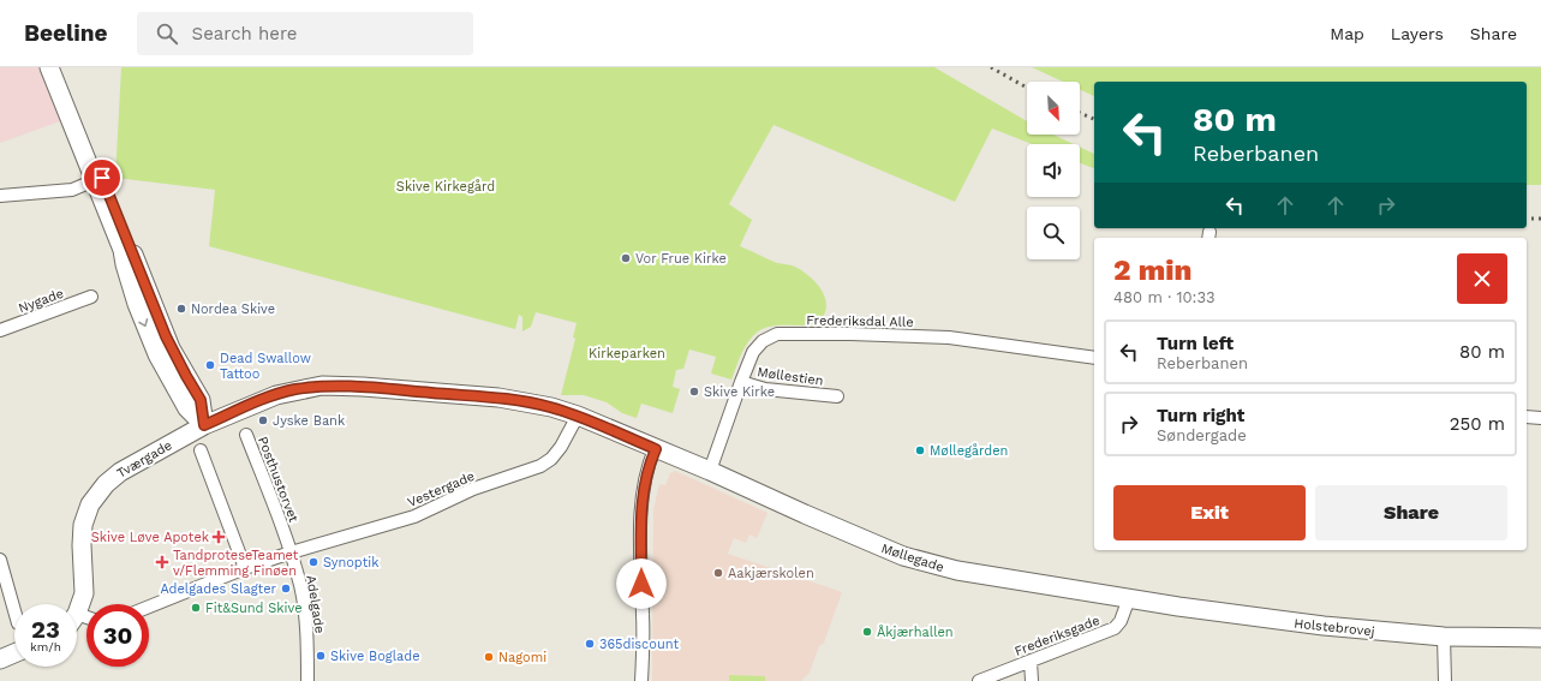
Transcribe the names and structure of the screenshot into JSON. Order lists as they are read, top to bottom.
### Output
{
  "streets": {
    "street": [
      "Nygade",
      "Frederiksdal Alle",
      "Møllestien",
      "Tværgade",
      "Posthustorvet",
      "Vestergade",
      "Møllegade",
      "Adelgade",
      "Holstebrovej",
      "Frederiksgade"
    ]
  },
  "crossings": [
    ["Frederiksdal Alle", "Møllestien"],
    ["Frederiksdal Alle", "Møllegade"],
    ["Tværgade", "Vestergade"],
    ["Tværgade", "Møllegade"],
    ["Posthustorvet", "Adelgade"],
    ["Vestergade", "Møllegade"],
    ["Vestergade", "Adelgade"],
    ["Møllegade", "Holstebrovej"],
    ["Møllegade", "Frederiksgade"],
    ["Holstebrovej", "Frederiksgade"]
  ],
  "parks": ["Skive Kirkegård", "Kirkeparken"],
  "places": {
    "other": [
      "Vor Frue Kirke",
      "Nordea Skive",
      "Dead Swallow Tattoo",
      "Skive Kirke",
      "Jyske Bank",
      "Møllegården",
      "Synoptik",
      "Aakjærskolen",
      "Adelgades Slagter",
      "Fit&Sund Skive",
      "Åkjærhallen",
      "365discount",
      "Skive Boglade",
      "Nagomi"
    ],
    "health": ["Skive Løve Apotek", "TandproteseTeamet v/Flemming Finøen"]
  },
  "north": "bottom right",
  "page": {
    "header": "Beeline",
    "search": "Search here",
    "nav": ["Map", "Layers", "Share"],
    "turn": ["80 m", "Reberbanen"],
    "heading": ["2 min", "480 m · 10:33"],
    "list": [
      {
        "name": "Turn left",
        "note": "Reberbanen",
        "value": "80 m"
      },
      {
        "name": "Turn right",
        "note": "Søndergade",
        "value": "250 m"
      }
    ],
    "buttons": ["Exit", "Share"],
    "speed": "23 km/h",
    "limit": "30"
  }
}
